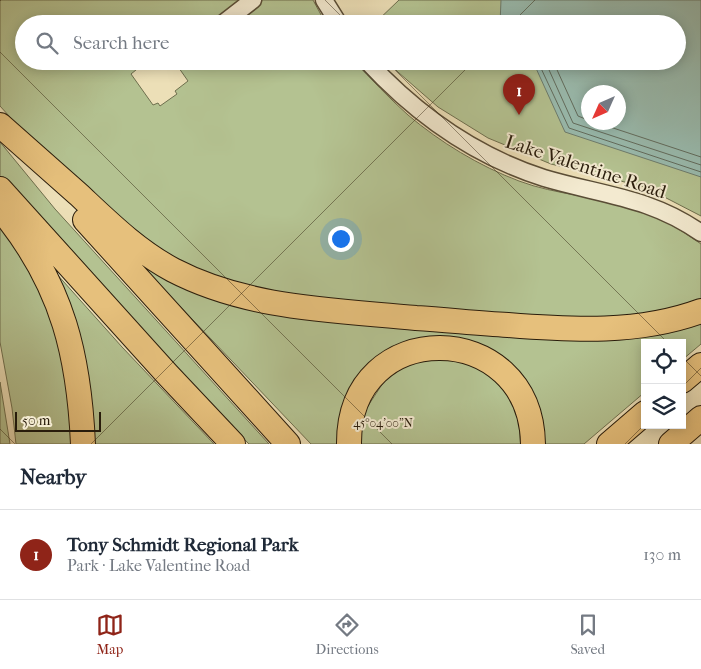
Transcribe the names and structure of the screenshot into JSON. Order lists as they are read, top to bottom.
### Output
{
  "streets": {
    "street": ["Lake Valentine Road"]
  },
  "scale_bar": "50 m",
  "north": "bottom left",
  "page": {
    "search": "Search here",
    "pins": "1",
    "scale": "50 m",
    "heading": "Nearby",
    "list": [
      {
        "mark": "1",
        "name": "Tony Schmidt Regional Park",
        "note": "Park · Lake Valentine Road",
        "value": "130 m"
      }
    ],
    "nav": ["Map", "Directions", "Saved"]
  },
  "coordinates": ["45°04'00\"N"]
}
